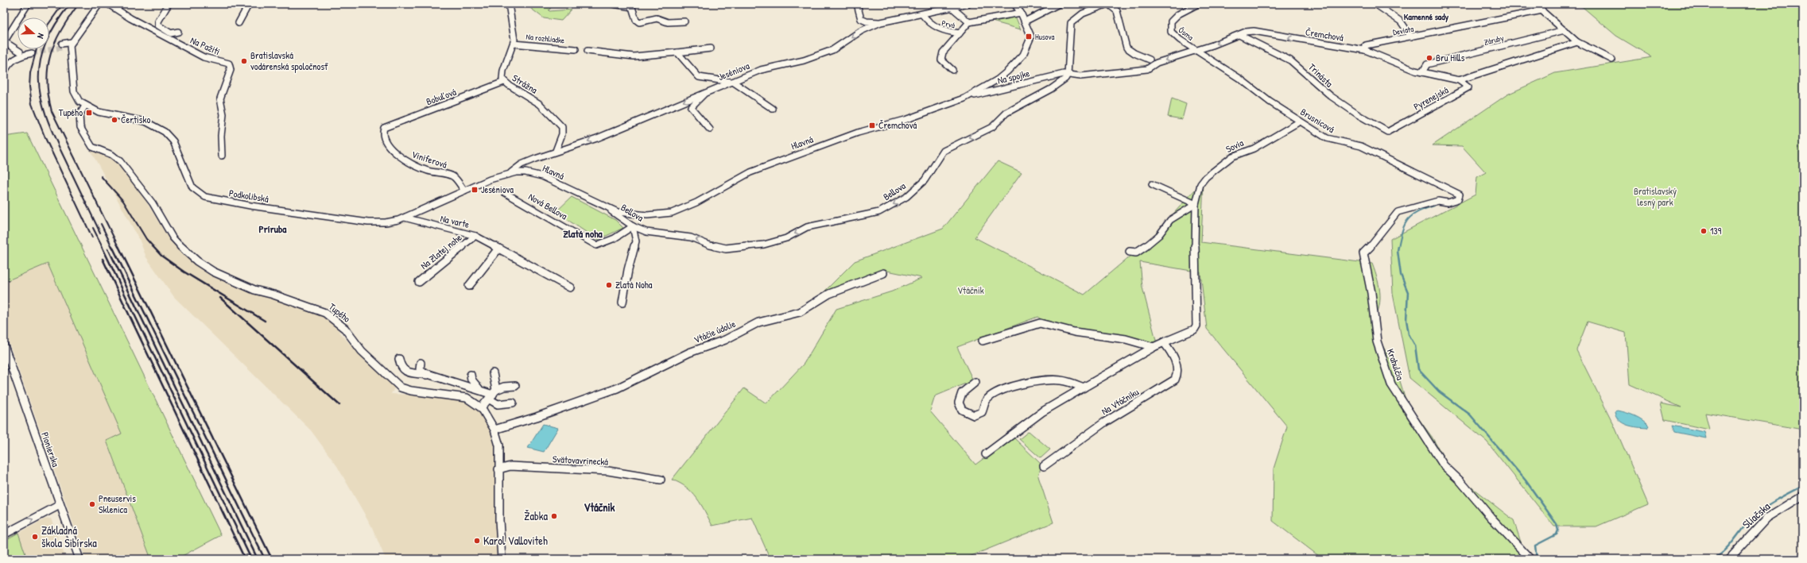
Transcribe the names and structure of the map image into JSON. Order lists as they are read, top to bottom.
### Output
{
  "streets": {
    "street": [
      "Prvá",
      "Deviata",
      "Ôsma",
      "Čremchová",
      "Na rozhliadke",
      "Záruby",
      "Na Pažiti",
      "Jeséniova",
      "Trinásta",
      "Na spojke",
      "Strážna",
      "Bobuľová",
      "Pyrenejská",
      "Brusnicová",
      "Hlavná",
      "Sovia",
      "Viniferová",
      "Bellova",
      "Podkolibská",
      "Nová Bellova",
      "Na varte",
      "Na Zlatej nohe",
      "Tupého",
      "Vtáčie údolie",
      "Krahulčia",
      "Na Vtáčniku",
      "Pionierska",
      "Svätovavrinecká",
      "Sliačska"
    ]
  },
  "crossings": [
    ["Prvá", "Jeséniova"],
    ["Deviata", "Čremchová"],
    ["Ôsma", "Čremchová"],
    ["Ôsma", "Brusnicová"],
    ["Čremchová", "Záruby"],
    ["Čremchová", "Trinásta"],
    ["Čremchová", "Na spojke"],
    ["Čremchová", "Pyrenejská"],
    ["Čremchová", "Brusnicová"],
    ["Čremchová", "Bellova"],
    ["Na rozhliadke", "Strážna"],
    ["Jeséniova", "Strážna"],
    ["Jeséniova", "Hlavná"],
    ["Jeséniova", "Podkolibská"],
    ["Trinásta", "Pyrenejská"],
    ["Na spojke", "Hlavná"],
    ["Na spojke", "Bellova"],
    ["Strážna", "Bobuľová"],
    ["Bobuľová", "Viniferová"],
    ["Brusnicová", "Sovia"],
    ["Brusnicová", "Krahulčia"],
    ["Hlavná", "Bellova"],
    ["Hlavná", "Podkolibská"],
    ["Sovia", "Na Vtáčniku"],
    ["Viniferová", "Podkolibská"],
    ["Bellova", "Nová Bellova"],
    ["Podkolibská", "Na varte"],
    ["Podkolibská", "Tupého"],
    ["Na varte", "Na Zlatej nohe"],
    ["Tupého", "Vtáčie údolie"],
    ["Tupého", "Svätovavrinecká"]
  ],
  "one_way": ["Čremchová", "Jeséniova", "Bellova"],
  "districts": [
    "Kamenné sady",
    "Príruba",
    "Zlatá noha",
    "Vtáčnik"
  ],
  "parks": ["Bratislavský lesný park", "Vtáčnik"],
  "places": {
    "transit": [
      "Husova",
      "Tupého",
      "Čremchová",
      "Jeséniova"
    ],
    "other": [
      "Bru Hills",
      "Bratislavská vodárenská spoločnosť",
      "Čertisko",
      "139",
      "Zlatá Noha",
      "Pneuservis Sklenica",
      "Žabka",
      "Základná škola Sibírska",
      "Karol Valloviteh"
    ]
  },
  "north": "right"
}
